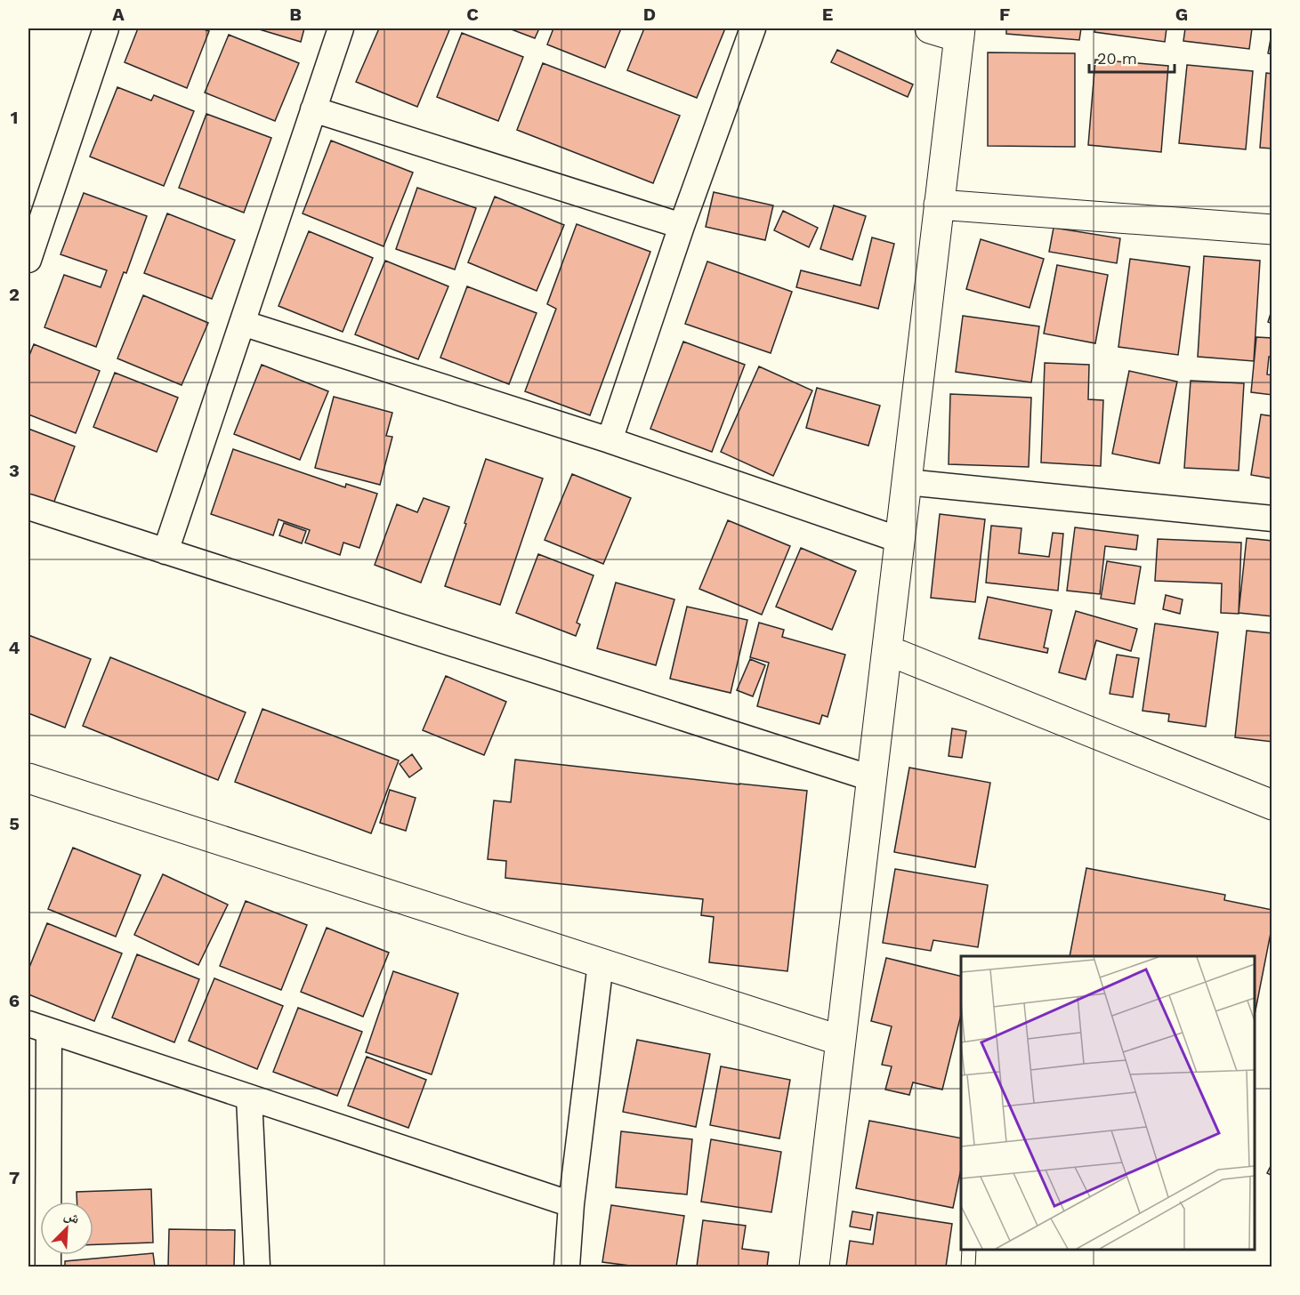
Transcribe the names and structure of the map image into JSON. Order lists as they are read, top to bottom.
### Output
{
  "scale_bar": "20 m",
  "north": "top right",
  "grid": {
    "columns": [
      "A",
      "B",
      "C",
      "D",
      "E",
      "F",
      "G"
    ],
    "rows": [
      "1",
      "2",
      "3",
      "4",
      "5",
      "6",
      "7"
    ]
  }
}
